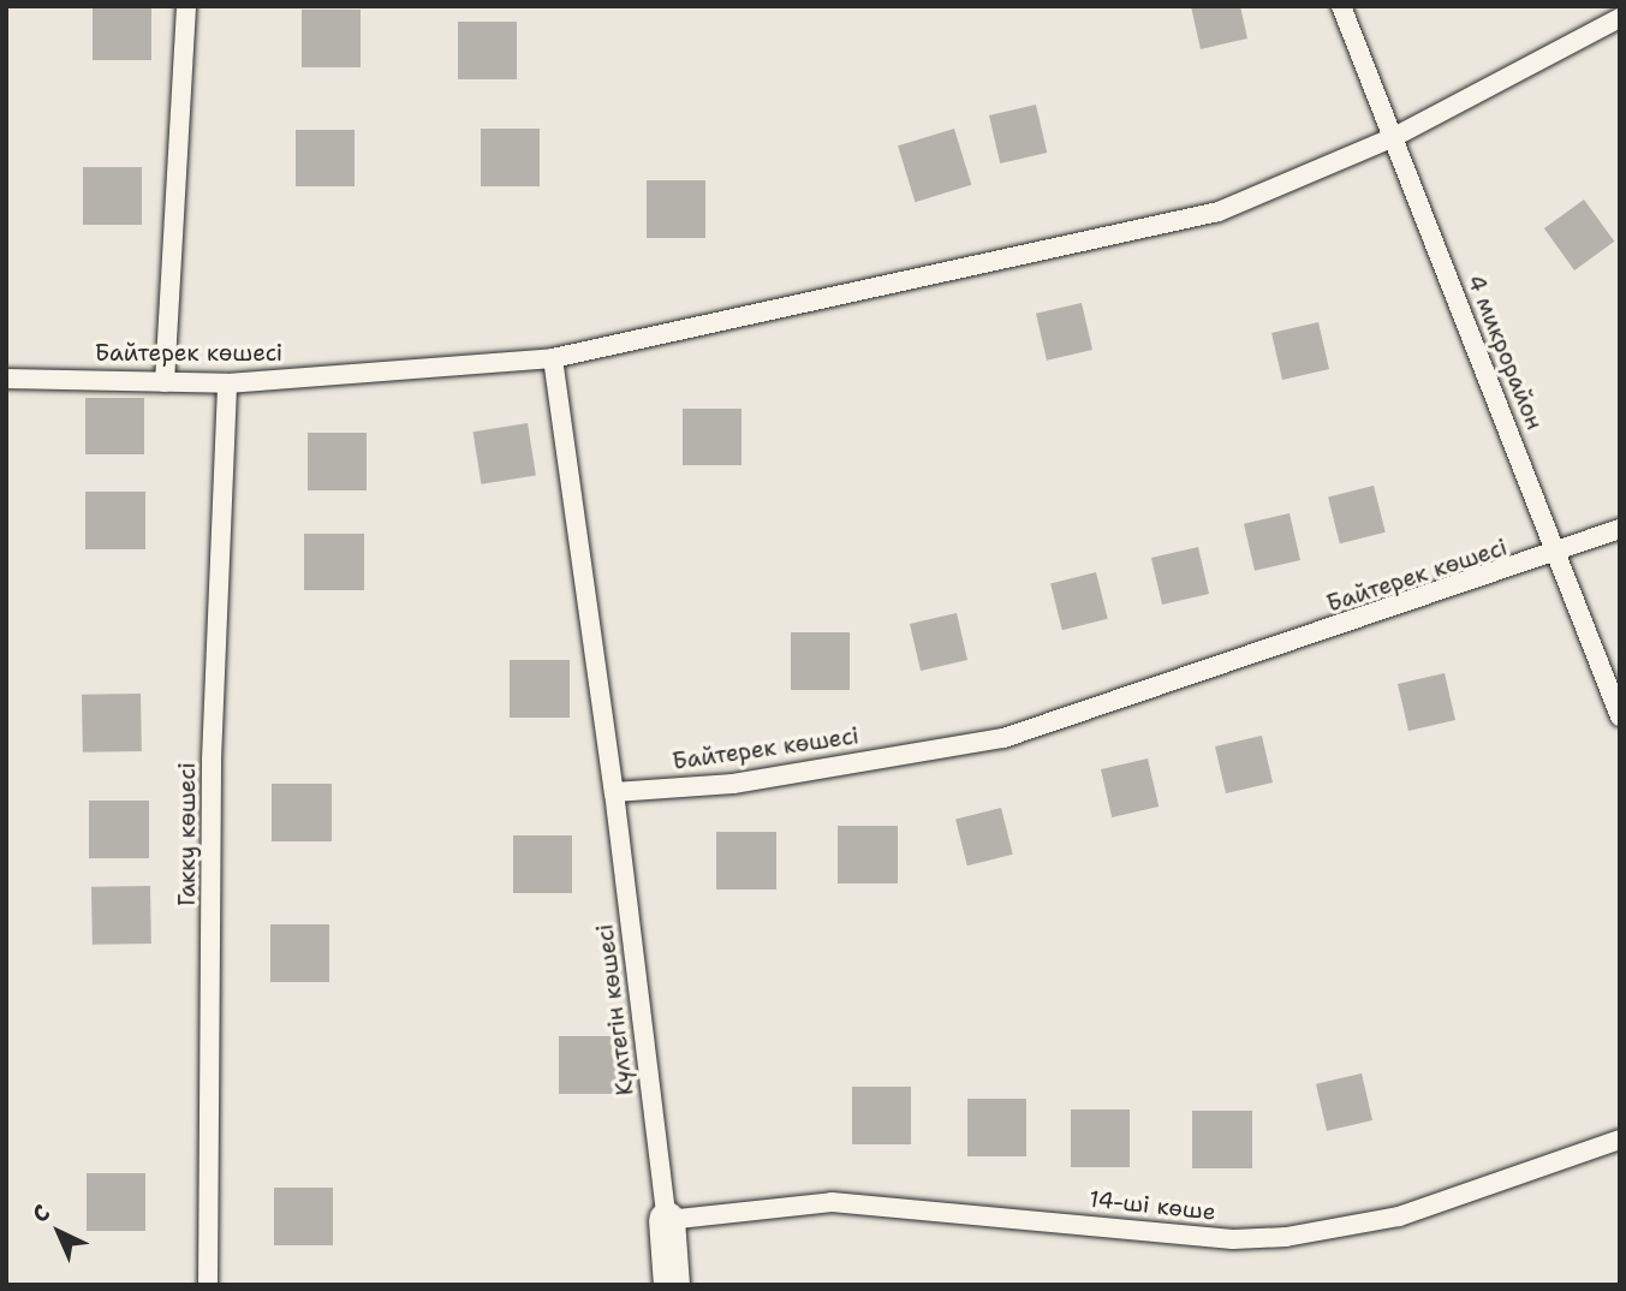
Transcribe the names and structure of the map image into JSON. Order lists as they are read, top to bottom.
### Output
{
  "streets": {
    "lane": [
      "4 микрорайон",
      "Байтерек көшесі",
      "Гакку көшесі",
      "Күлтегін көшесі",
      "14-ші көше"
    ]
  },
  "crossings": [
    ["4 микрорайон", "Байтерек көшесі"],
    ["Байтерек көшесі", "Гакку көшесі"],
    ["Байтерек көшесі", "Күлтегін көшесі"],
    ["Күлтегін көшесі", "14-ші көше"]
  ],
  "north": "top left"
}
